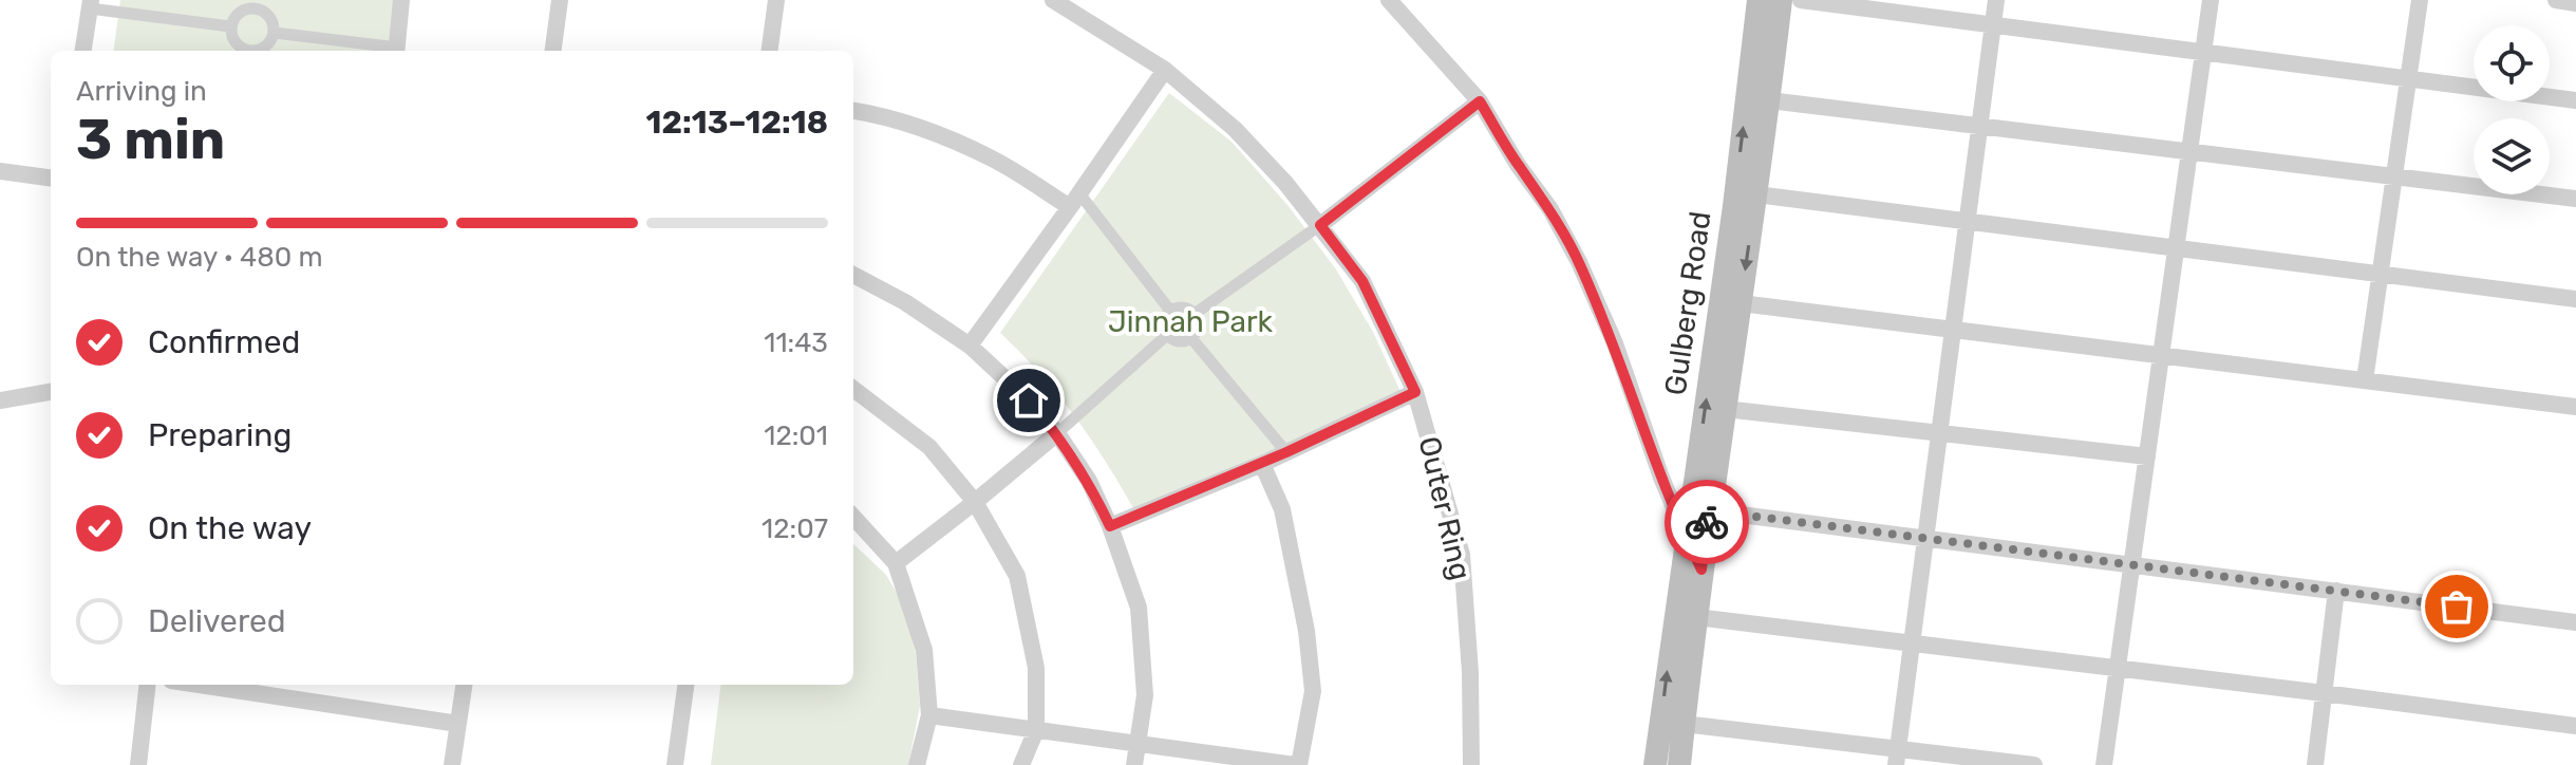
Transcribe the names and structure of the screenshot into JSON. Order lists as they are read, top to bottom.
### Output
{
  "streets": {
    "main road": ["Gulberg Road"],
    "street": ["Outer Ring"]
  },
  "parks": ["Jinnah Park"],
  "page": {
    "heading": ["3 min", "Arriving in", "12:13–12:18"],
    "bar": "On the way · 480 m",
    "list": [
      ["Confirmed", "11:43"],
      ["Preparing", "12:01"],
      ["On the way", "12:07"],
      "Delivered"
    ]
  }
}
